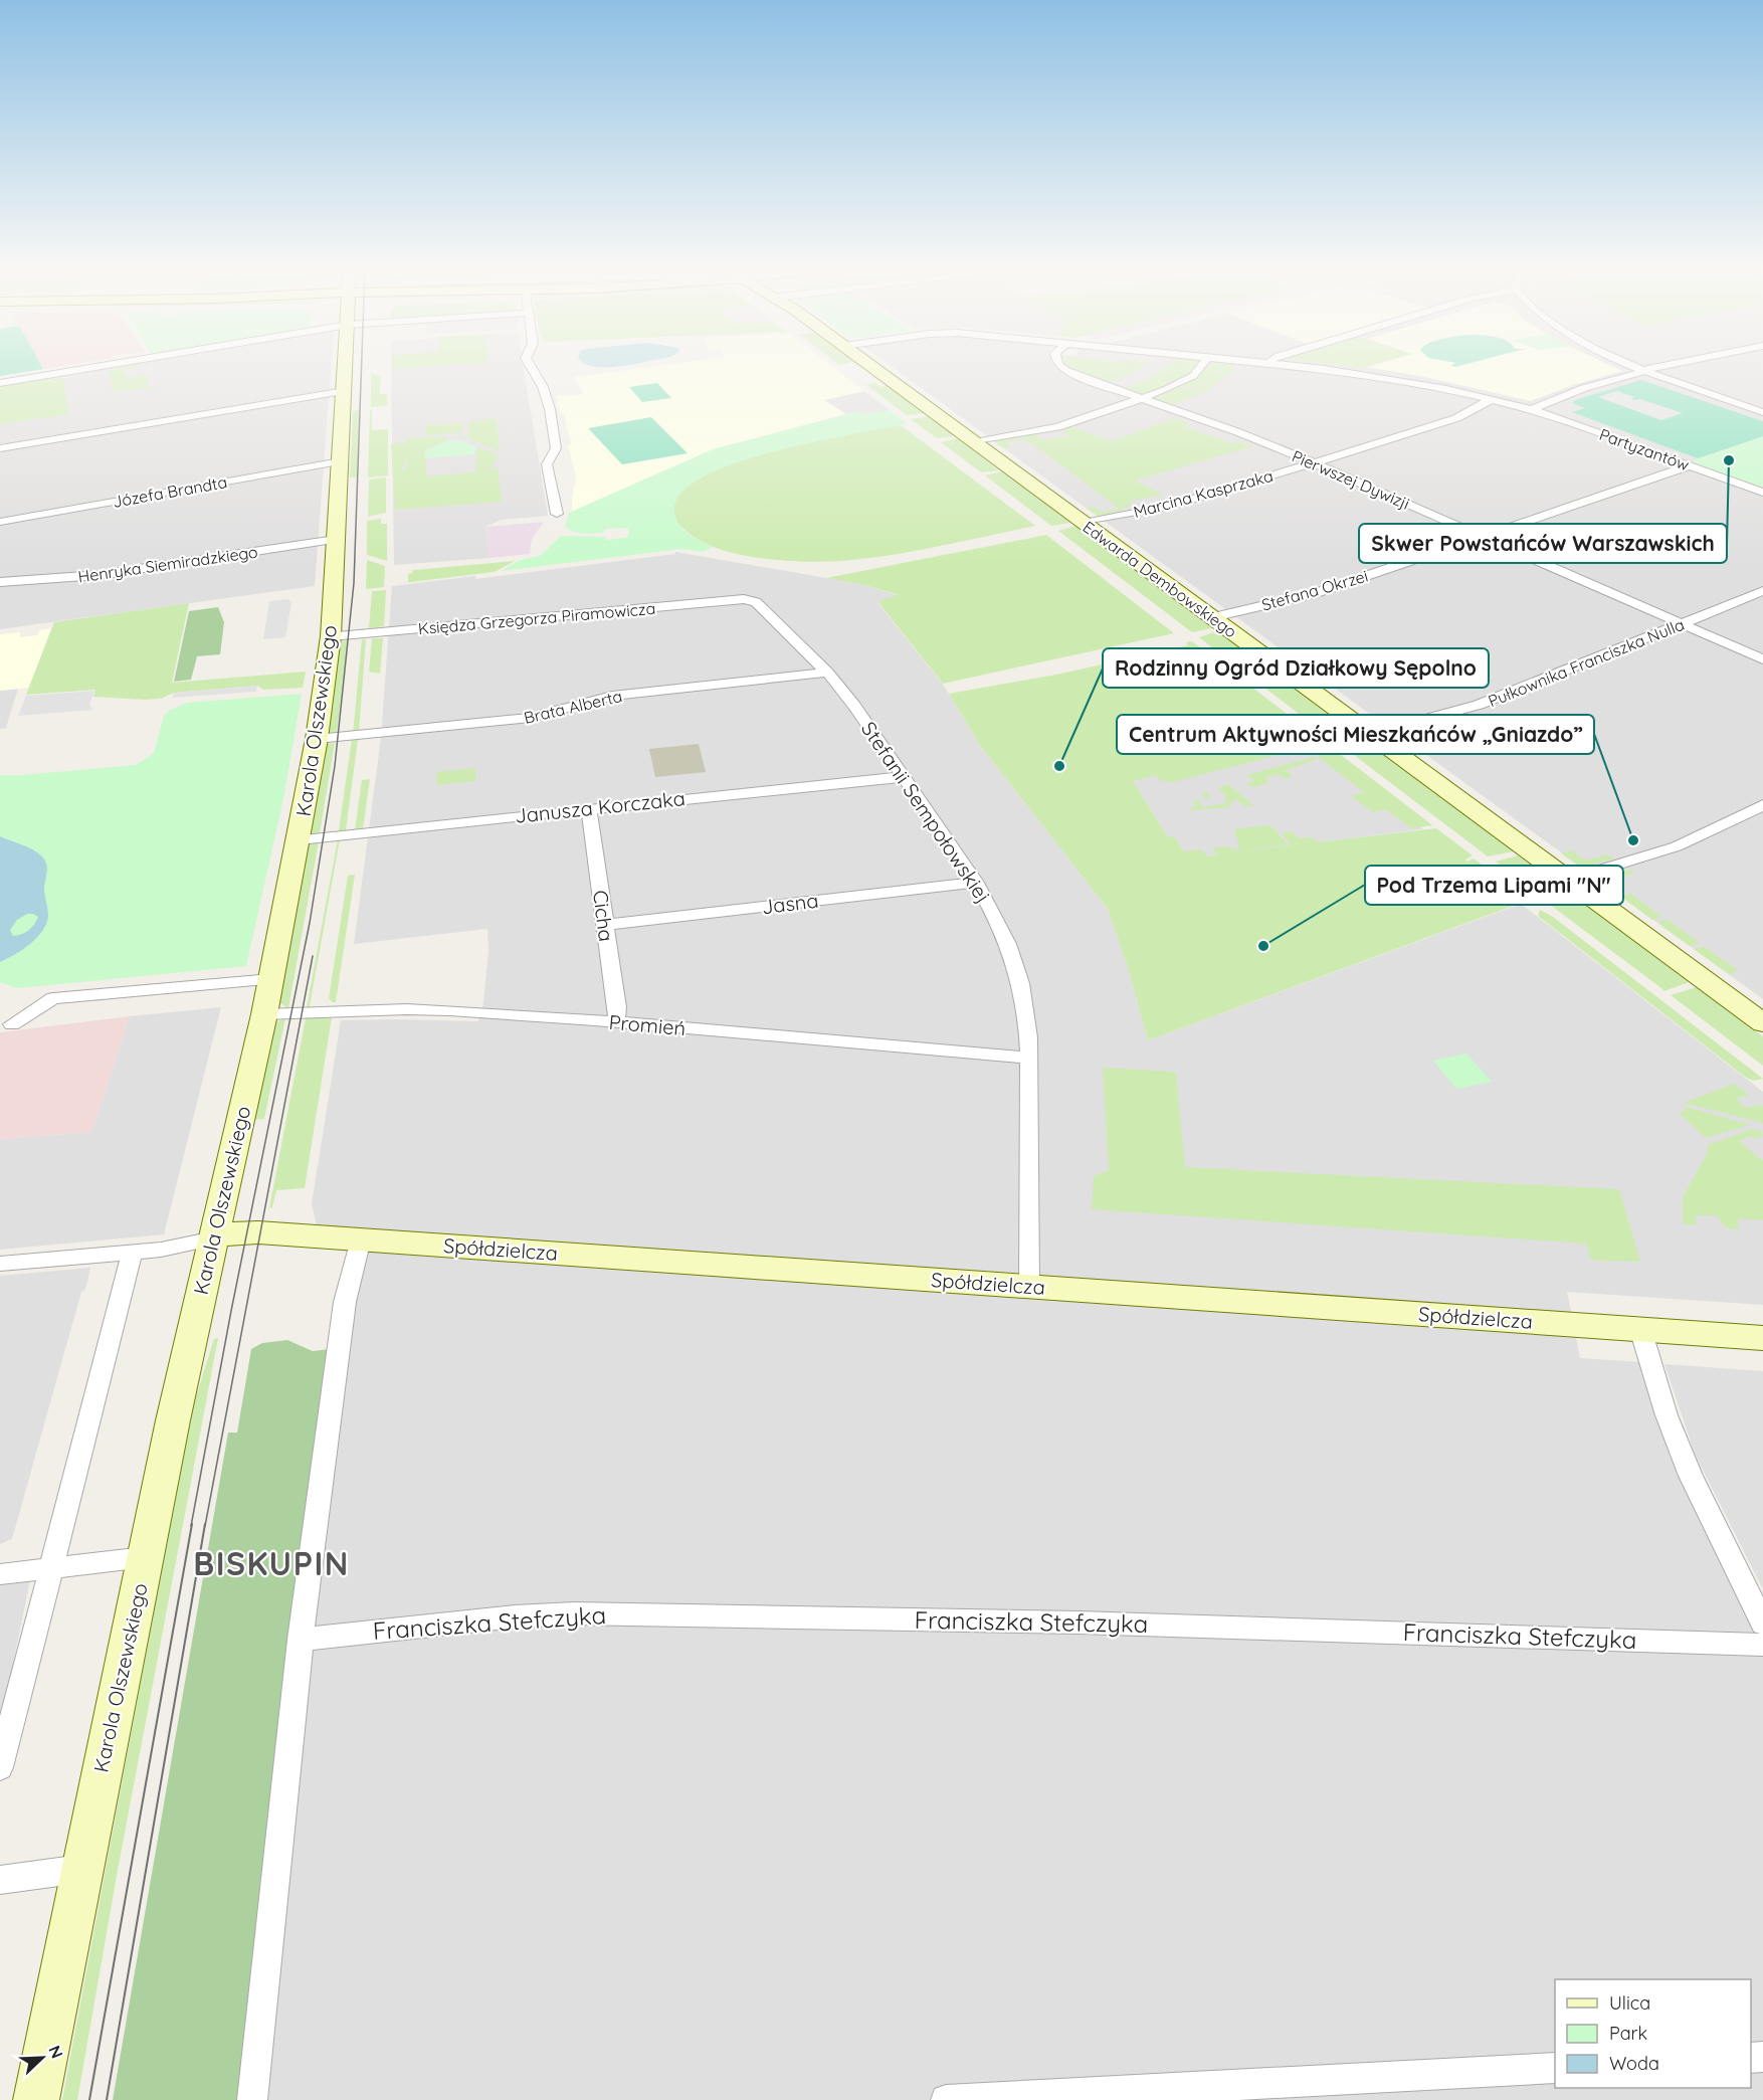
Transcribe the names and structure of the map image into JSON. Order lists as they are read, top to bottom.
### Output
{
  "streets": {
    "street": [
      "Partyzantów",
      "Pierwszej Dywizji",
      "Józefa Brandta",
      "Marcina Kasprzaka",
      "Henryka Siemiradzkiego",
      "Edwarda Dembowskiego",
      "Stefana Okrzei",
      "Księdza Grzegorza Piramowicza",
      "Pułkownika Franciszka Nulla",
      "Brata Alberta",
      "Karola Olszewskiego",
      "Janusza Korczaka",
      "Stefanii Sempołowskiej",
      "Jasna",
      "Cicha",
      "Promień",
      "Spółdzielcza",
      "Franciszka Stefczyka"
    ]
  },
  "crossings": [
    ["Partyzantów", "Marcina Kasprzaka"],
    ["Partyzantów", "Stefana Okrzei"],
    ["Pierwszej Dywizji", "Marcina Kasprzaka"],
    ["Pierwszej Dywizji", "Stefana Okrzei"],
    ["Pierwszej Dywizji", "Pułkownika Franciszka Nulla"],
    ["Józefa Brandta", "Karola Olszewskiego"],
    ["Marcina Kasprzaka", "Edwarda Dembowskiego"],
    ["Henryka Siemiradzkiego", "Karola Olszewskiego"],
    ["Edwarda Dembowskiego", "Stefana Okrzei"],
    ["Edwarda Dembowskiego", "Pułkownika Franciszka Nulla"],
    ["Księdza Grzegorza Piramowicza", "Karola Olszewskiego"],
    ["Księdza Grzegorza Piramowicza", "Stefanii Sempołowskiej"],
    ["Brata Alberta", "Karola Olszewskiego"],
    ["Brata Alberta", "Stefanii Sempołowskiej"],
    ["Karola Olszewskiego", "Janusza Korczaka"],
    ["Karola Olszewskiego", "Promień"],
    ["Karola Olszewskiego", "Spółdzielcza"],
    ["Janusza Korczaka", "Stefanii Sempołowskiej"],
    ["Janusza Korczaka", "Cicha"],
    ["Stefanii Sempołowskiej", "Jasna"],
    ["Stefanii Sempołowskiej", "Promień"],
    ["Stefanii Sempołowskiej", "Spółdzielcza"],
    ["Jasna", "Cicha"],
    ["Cicha", "Promień"]
  ],
  "districts": ["BISKUPIN"],
  "places": [
    "Skwer Powstańców Warszawskich",
    "Rodzinny Ogród Działkowy Sępolno",
    "Centrum Aktywności Mieszkańców „Gniazdo”",
    "Pod Trzema Lipami \"N\""
  ],
  "legend": ["Ulica", "Park", "Woda"],
  "north": "top right"
}
